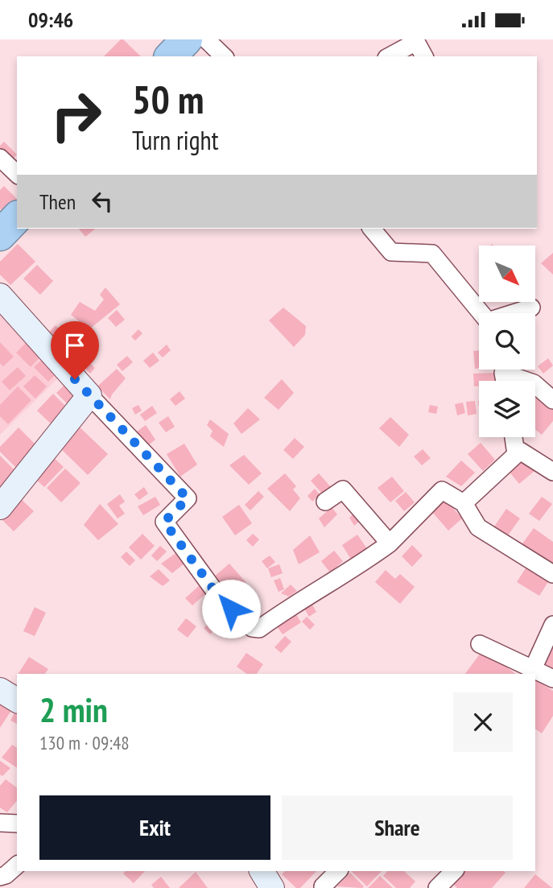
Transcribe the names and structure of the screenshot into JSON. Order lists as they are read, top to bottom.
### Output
{
  "north": "bottom right",
  "page": {
    "status": "09:46",
    "turn": ["50 m", "Turn right"],
    "then": "Then",
    "heading": ["2 min", "130 m · 09:48"],
    "buttons": ["Exit", "Share"]
  }
}
